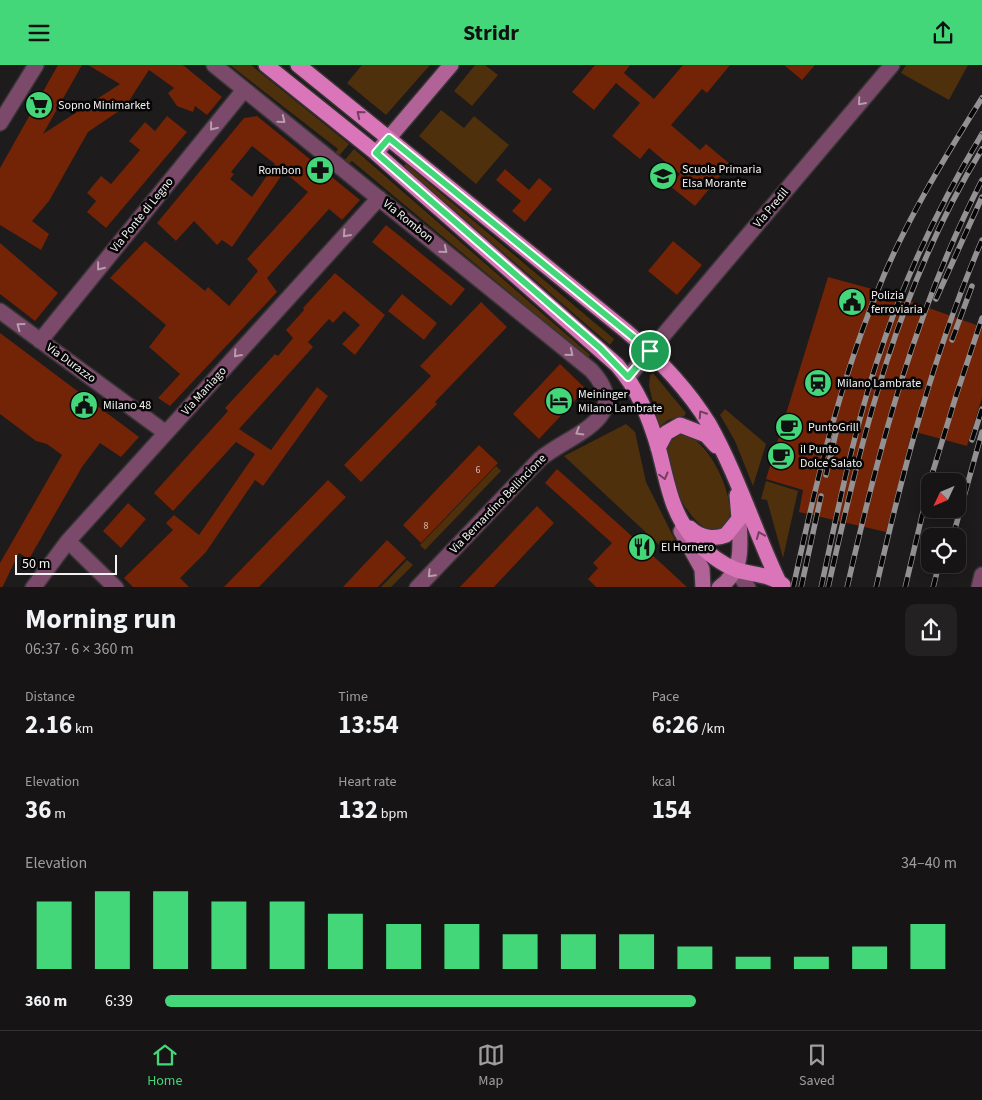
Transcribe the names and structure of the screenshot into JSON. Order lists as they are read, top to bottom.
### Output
{
  "streets": {
    "street": [
      "Via Predil",
      "Via Ponte di Legno",
      "Via Rombon",
      "Via Durazzo",
      "Via Maniago",
      "Via Bernardino Bellincione"
    ]
  },
  "crossings": [
    ["Via Ponte di Legno", "Via Rombon"],
    ["Via Ponte di Legno", "Via Durazzo"],
    ["Via Rombon", "Via Maniago"],
    ["Via Rombon", "Via Bernardino Bellincione"],
    ["Via Durazzo", "Via Maniago"]
  ],
  "one_way": [
    "Via Predil",
    "Via Ponte di Legno",
    "Via Rombon",
    "Via Maniago",
    "Via Bernardino Bellincione"
  ],
  "places": {
    "supermarket": ["Sopno Minimarket"],
    "pharmacy": ["Rombon"],
    "school or university": ["Scuola Primaria Elsa Morante"],
    "public building": ["Polizia ferroviaria", "Milano 48"],
    "station": ["Milano Lambrate"],
    "hotel": ["Meininger Milano Lambrate"],
    "cafe": ["PuntoGrill", "il Punto Dolce Salato"],
    "restaurant": ["El Hornero"]
  },
  "house_numbers": ["6", "8"],
  "scale_bar": "50 m",
  "north": "bottom left",
  "page": {
    "header": "Stridr",
    "scale": "50 m",
    "heading": ["Morning run", "06:37 · 6 × 360 m"],
    "stats": [
      ["Distance", "2.16 km"],
      ["Time", "13:54"],
      ["Pace", "6:26 /km"],
      ["Elevation", "36 m"],
      ["Heart rate", "132 bpm"],
      ["kcal", "154"]
    ],
    "chart": ["Elevation", "34–40 m"],
    "list": [
      {
        "name": "360 m",
        "note": "6:39"
      }
    ],
    "tabs": ["Home", "Map", "Saved"]
  }
}
